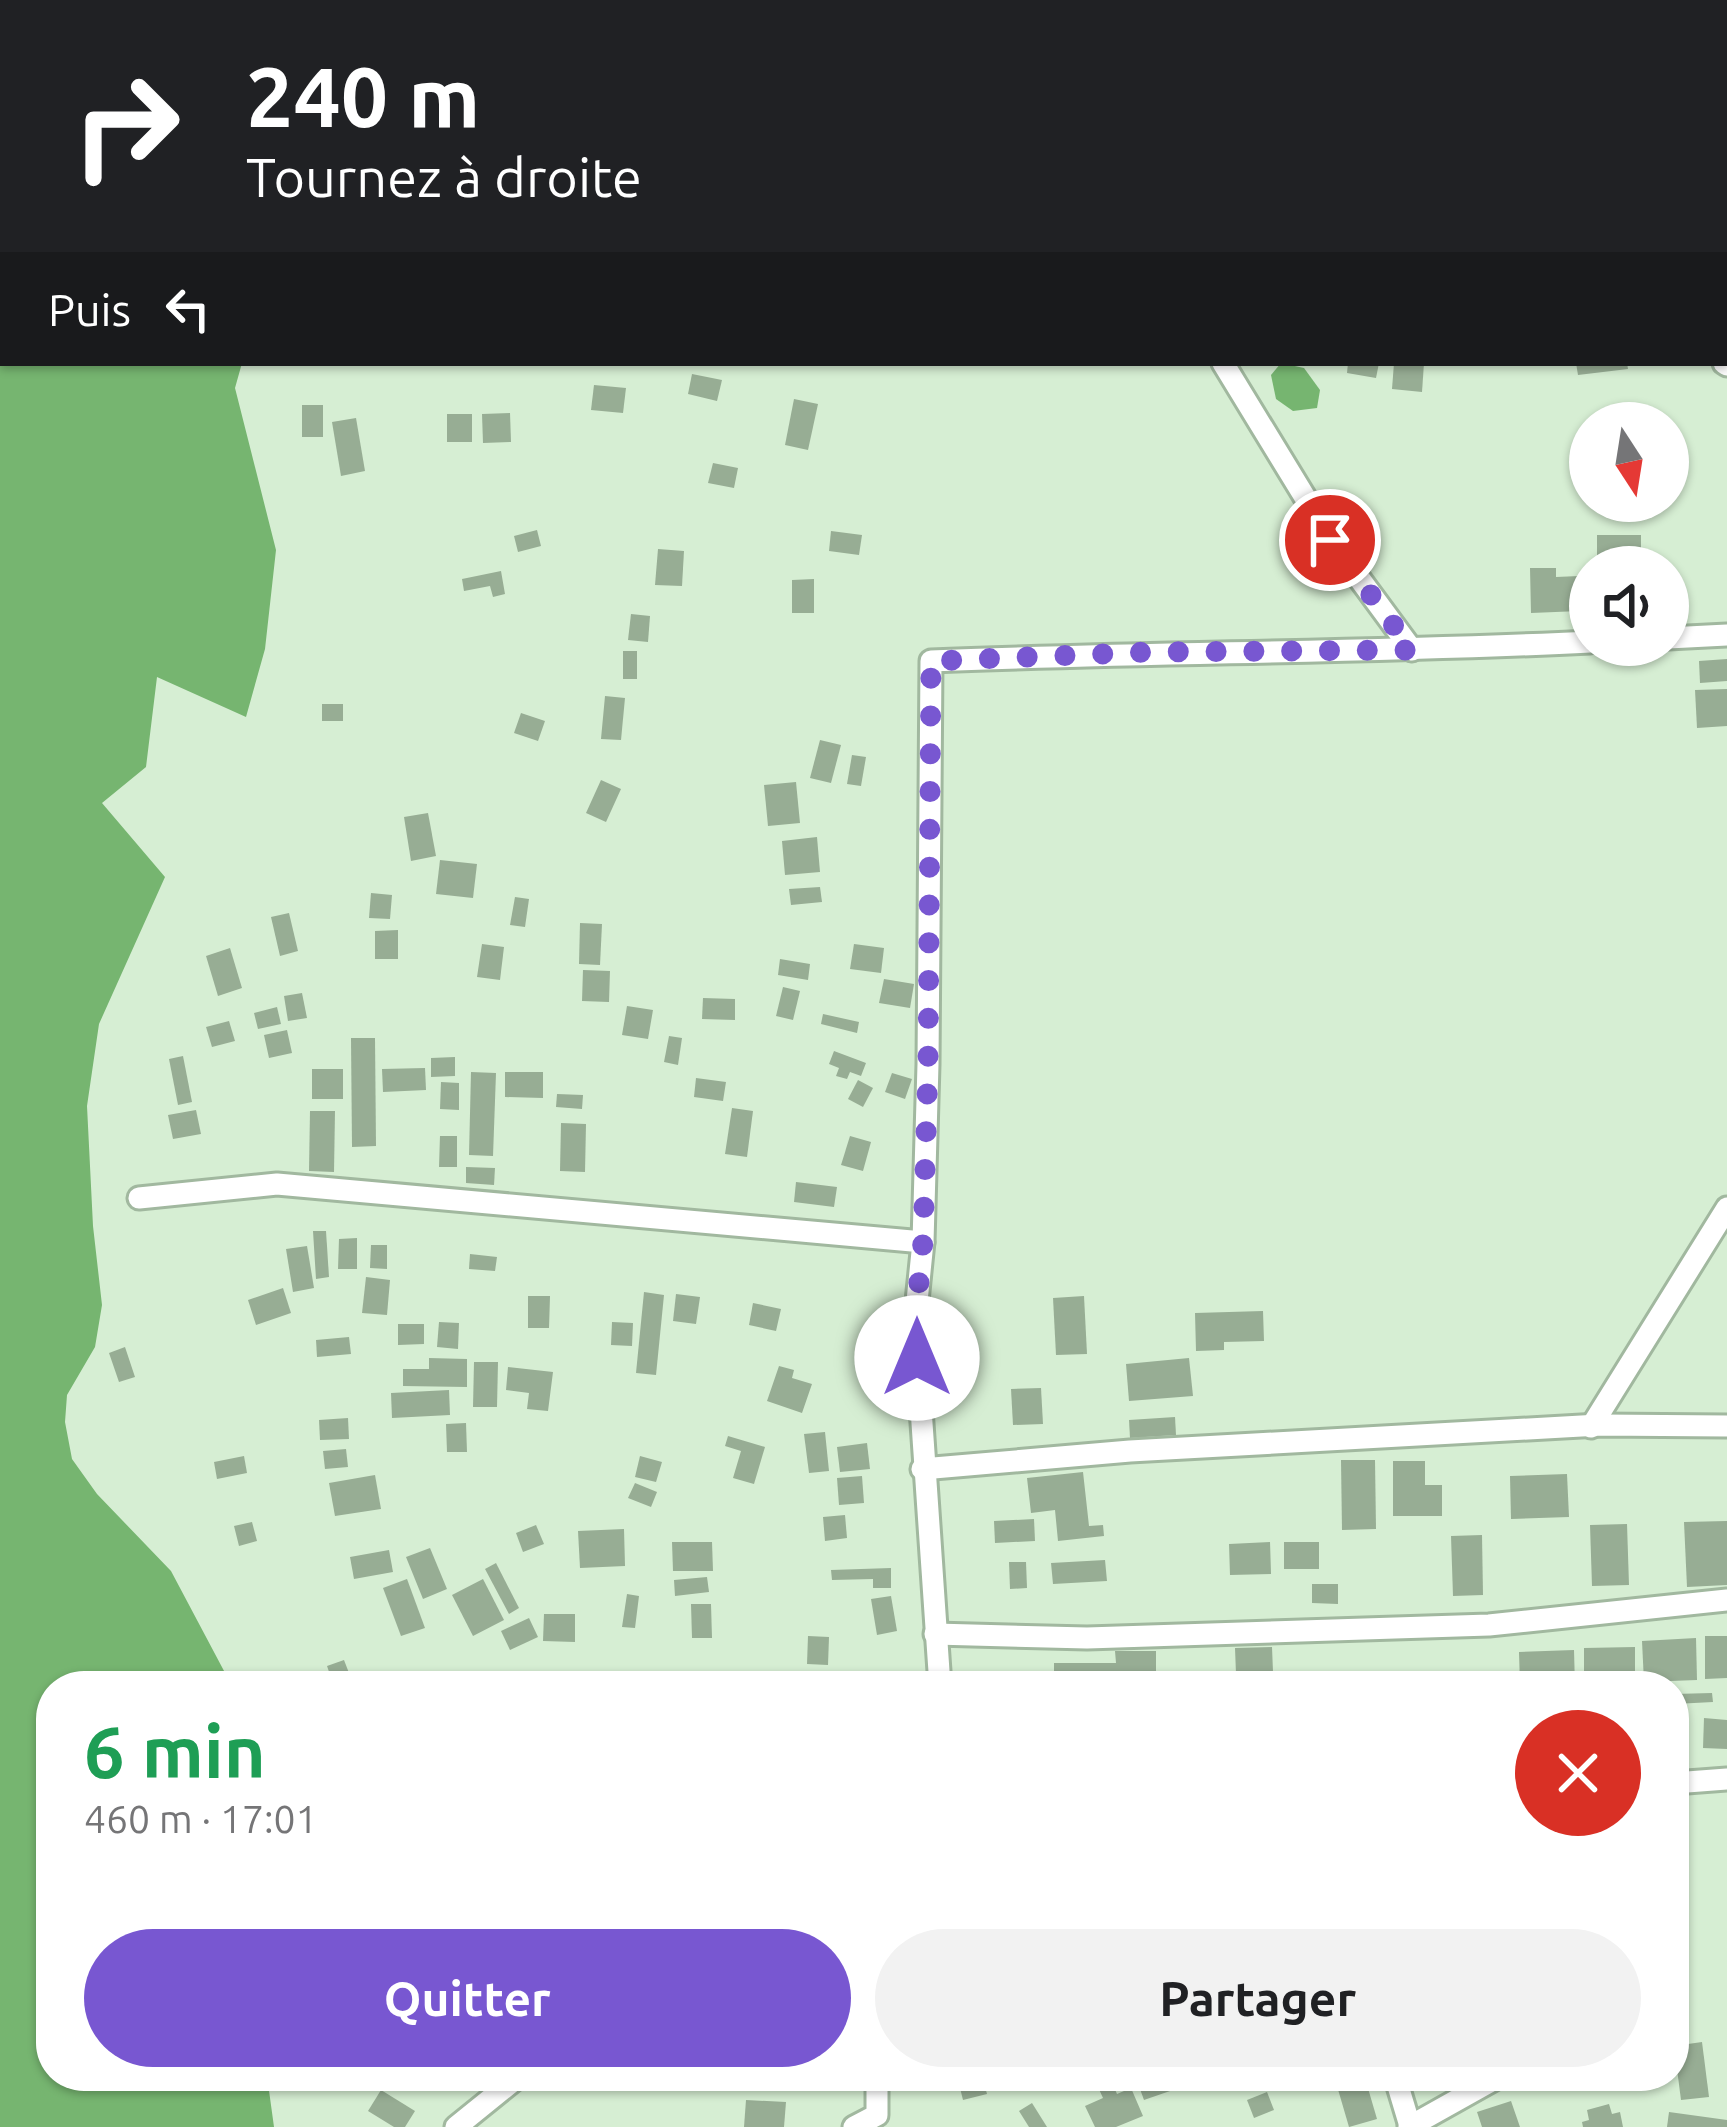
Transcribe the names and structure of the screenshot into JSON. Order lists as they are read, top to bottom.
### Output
{
  "north": "bottom",
  "page": {
    "turn": ["240 m", "Tournez à droite"],
    "then": "Puis",
    "heading": ["6 min", "460 m · 17:01"],
    "buttons": ["Quitter", "Partager"]
  }
}
